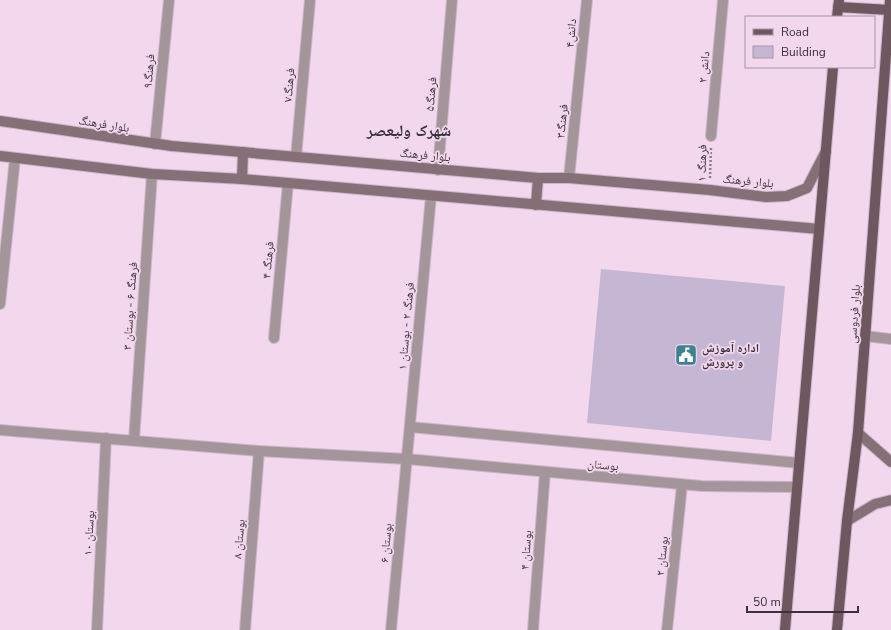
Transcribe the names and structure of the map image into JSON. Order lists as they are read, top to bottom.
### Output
{
  "streets": {
    "main road": ["بلوار فردوسی"],
    "street": [
      "دانش۴",
      "دانش ۲",
      "فرهنگ۹",
      "فرهنگ۷",
      "فرهنگ۵",
      "فرهنگ۳",
      "بلوار فرهنگ",
      "فرهنگ ۴",
      "فرهنگ ۶ - بوستان ۳",
      "فرهنگ ۲ - بوستان ۱",
      "بوستان",
      "بوستان ۱۰",
      "بوستان ۸",
      "بوستان ۶",
      "بوستان ۴",
      "بوستان ۲"
    ],
    "path": ["فرهنگ ۱"]
  },
  "crossings": [
    ["دانش۴", "فرهنگ۳"],
    ["دانش ۲", "فرهنگ ۱"],
    ["فرهنگ۹", "بلوار فرهنگ"],
    ["فرهنگ۷", "بلوار فرهنگ"],
    ["فرهنگ۵", "بلوار فرهنگ"],
    ["فرهنگ۳", "بلوار فرهنگ"],
    ["بلوار فرهنگ", "فرهنگ ۱"],
    ["فرهنگ ۶ - بوستان ۳", "بوستان"],
    ["فرهنگ ۲ - بوستان ۱", "بوستان"],
    ["فرهنگ ۲ - بوستان ۱", "بوستان ۶"],
    ["بوستان", "بوستان ۱۰"],
    ["بوستان", "بوستان ۸"],
    ["بوستان", "بوستان ۶"],
    ["بوستان", "بوستان ۴"],
    ["بوستان", "بوستان ۲"]
  ],
  "districts": ["شهرک ولیعصر"],
  "places": {
    "public building": ["اداره آموزش و پرورش"]
  },
  "legend": ["Road", "Building"],
  "scale_bar": "50 m"
}
